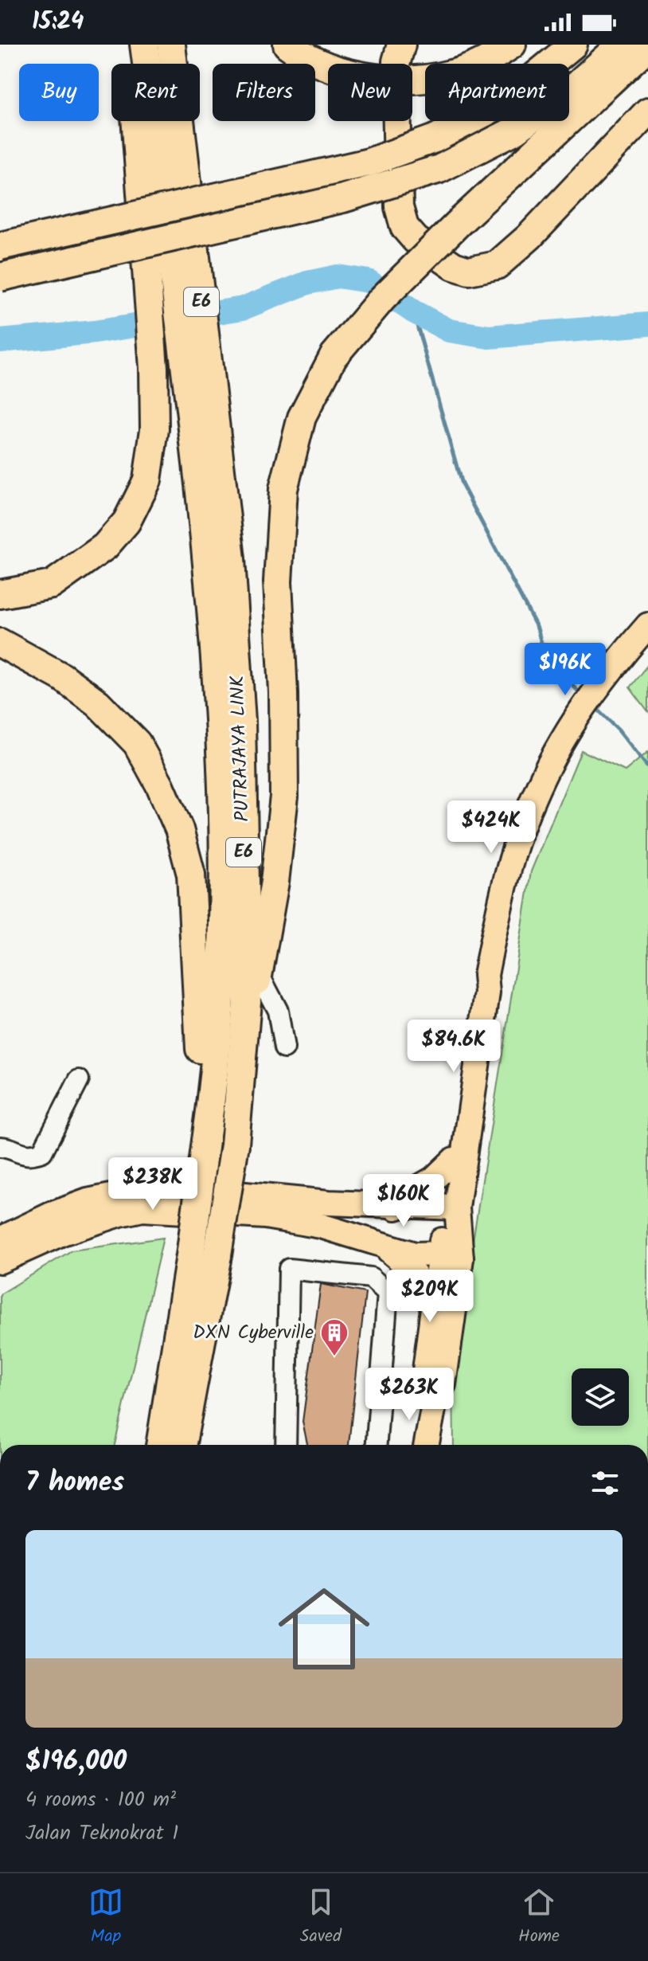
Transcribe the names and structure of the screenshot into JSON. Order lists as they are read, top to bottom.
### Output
{
  "streets": {
    "highway": ["E6", "PUTRAJAYA LINK"]
  },
  "places": {
    "building": ["DXN Cyberville"]
  },
  "page": {
    "status": "15:24",
    "chip": [
      "Buy",
      "Rent",
      "Filters",
      "New",
      "Apartment"
    ],
    "price": [
      "$196K",
      "$424K",
      "$84.6K",
      "$238K",
      "$160K",
      "$209K",
      "$263K"
    ],
    "heading": "7 homes",
    "list": [
      {
        "name": "$196,000",
        "note": "4 rooms · 100 m² · Jalan Teknokrat 1"
      }
    ],
    "tabs": ["Map", "Saved", "Home"]
  }
}
